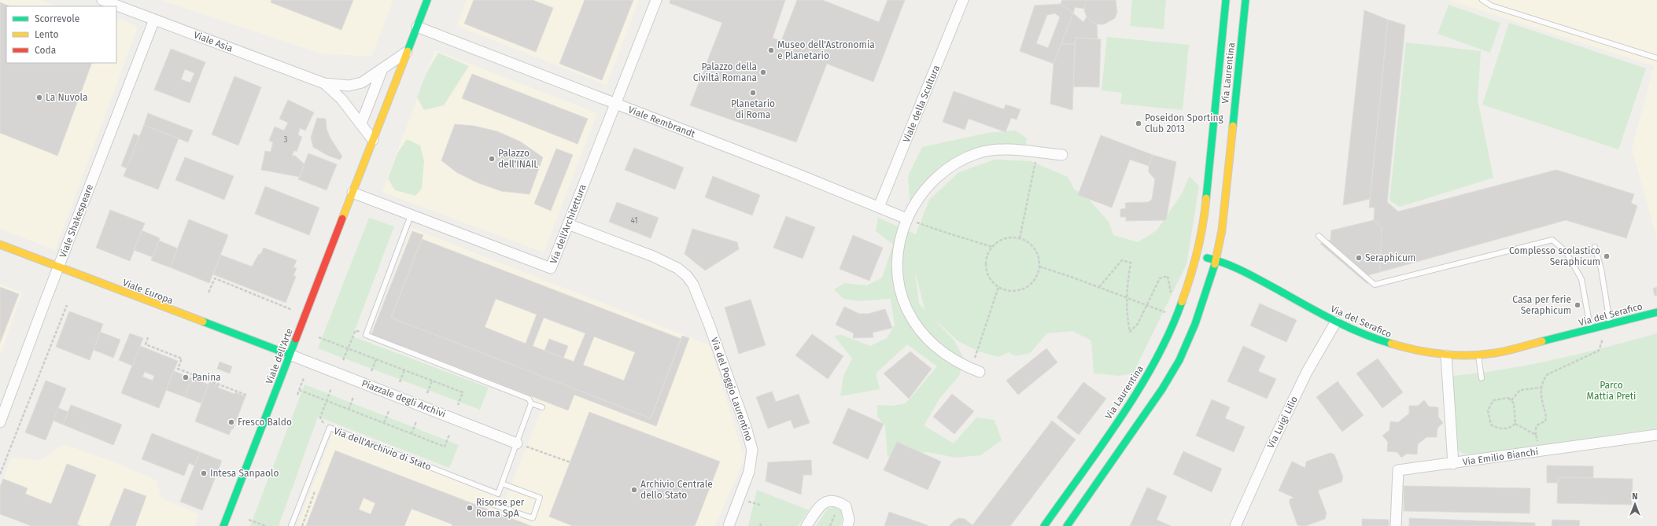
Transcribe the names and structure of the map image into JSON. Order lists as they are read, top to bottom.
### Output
{
  "streets": {
    "street": [
      "Viale Asia",
      "Via Laurentina",
      "Viale della Scultura",
      "Viale Rembrandt",
      "Viale Shakespeare",
      "Via dell'Architettura",
      "Viale Europa",
      "Via del Serafico",
      "Viale dell'Arte",
      "Via del Poggio Laurentino",
      "Piazzale degli Archivi",
      "Via Luigi Lilio",
      "Via Emilio Bianchi"
    ],
    "lane": ["Via dell'Archivio di Stato"]
  },
  "crossings": [
    ["Viale Asia", "Viale Shakespeare"],
    ["Via Laurentina", "Via del Serafico"],
    ["Viale della Scultura", "Viale Rembrandt"],
    ["Viale Rembrandt", "Via dell'Architettura"],
    ["Viale Rembrandt", "Viale dell'Arte"],
    ["Viale Shakespeare", "Viale Europa"],
    ["Via dell'Architettura", "Viale dell'Arte"],
    ["Via dell'Architettura", "Via del Poggio Laurentino"],
    ["Viale Europa", "Viale dell'Arte"],
    ["Viale Europa", "Piazzale degli Archivi"],
    ["Via del Serafico", "Via Luigi Lilio"],
    ["Viale dell'Arte", "Piazzale degli Archivi"]
  ],
  "parks": ["Parco Mattia Preti"],
  "places": [
    "Museo dell'Astronomia e Planetario",
    "Palazzo della Civiltà Romana",
    "Planetario di Roma",
    "La Nuvola",
    "Poseidon Sporting Club 2013",
    "Palazzo dell'INAIL",
    "Complesso scolastico Seraphicum",
    "Seraphicum",
    "Casa per ferie Seraphicum",
    "Panina",
    "Fresco Baldo",
    "Intesa Sanpaolo",
    "Archivio Centrale dello Stato",
    "Risorse per Roma SpA"
  ],
  "house_numbers": ["3", "41"],
  "legend": ["Scorrevole", "Lento", "Coda"],
  "north": "top"
}
